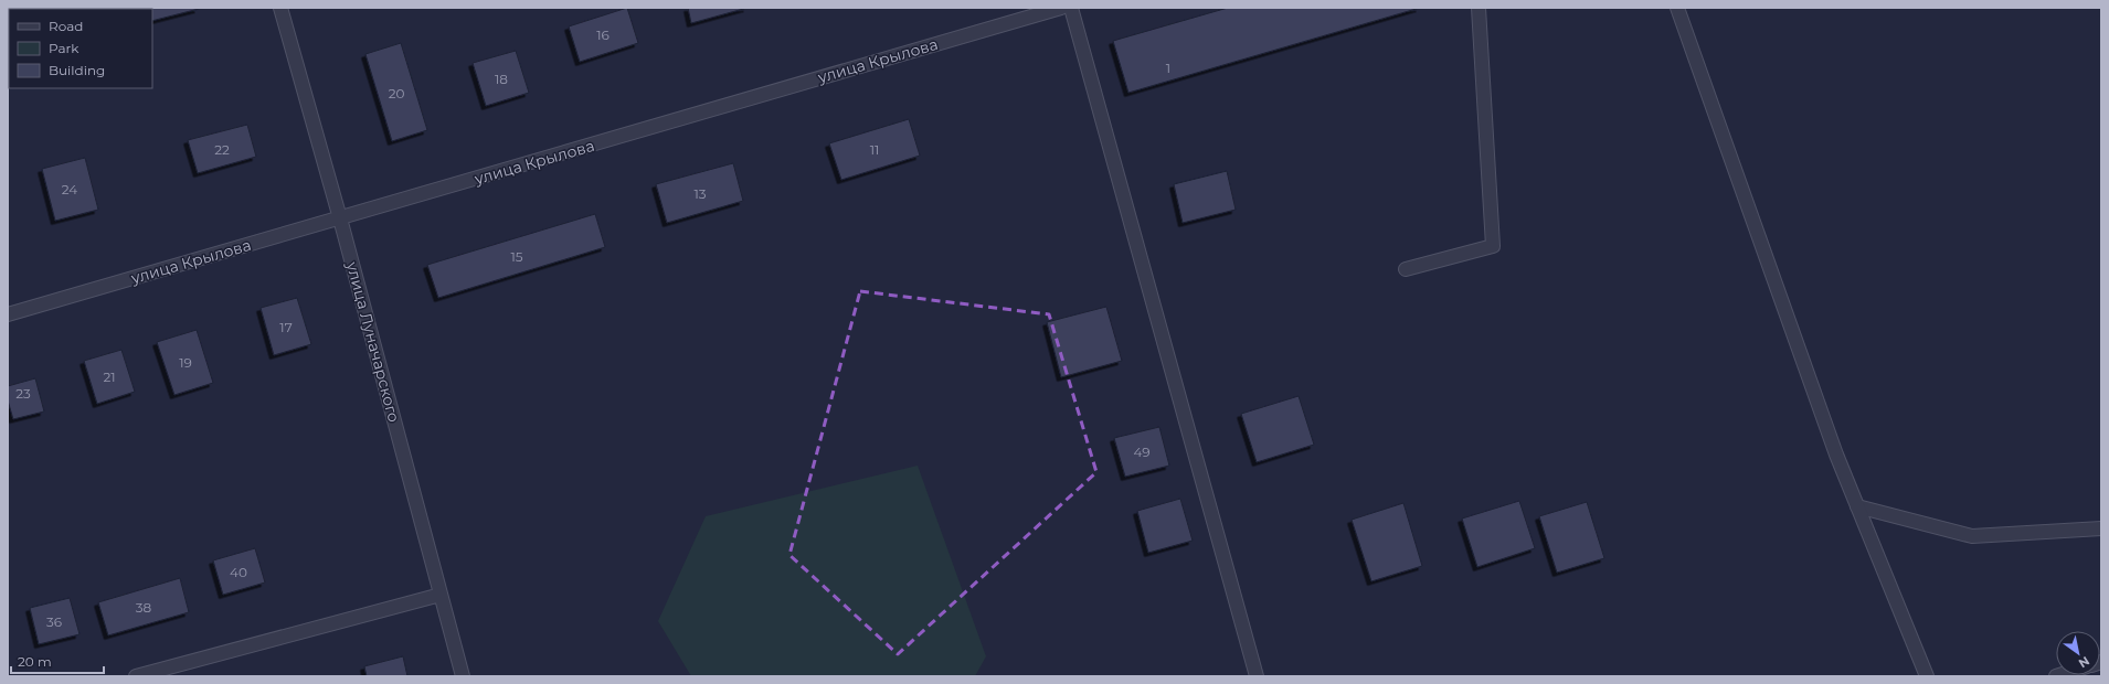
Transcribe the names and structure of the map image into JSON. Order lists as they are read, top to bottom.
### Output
{
  "streets": {
    "street": ["улица Крылова", "улица Луначарского"]
  },
  "crossings": [
    ["улица Крылова", "улица Луначарского"]
  ],
  "house_numbers": [
    "16",
    "1",
    "18",
    "20",
    "22",
    "11",
    "24",
    "13",
    "15",
    "17",
    "19",
    "21",
    "23",
    "49",
    "40",
    "38",
    "36"
  ],
  "legend": ["Road", "Park", "Building"],
  "scale_bar": "20 m",
  "north": "bottom right"
}
